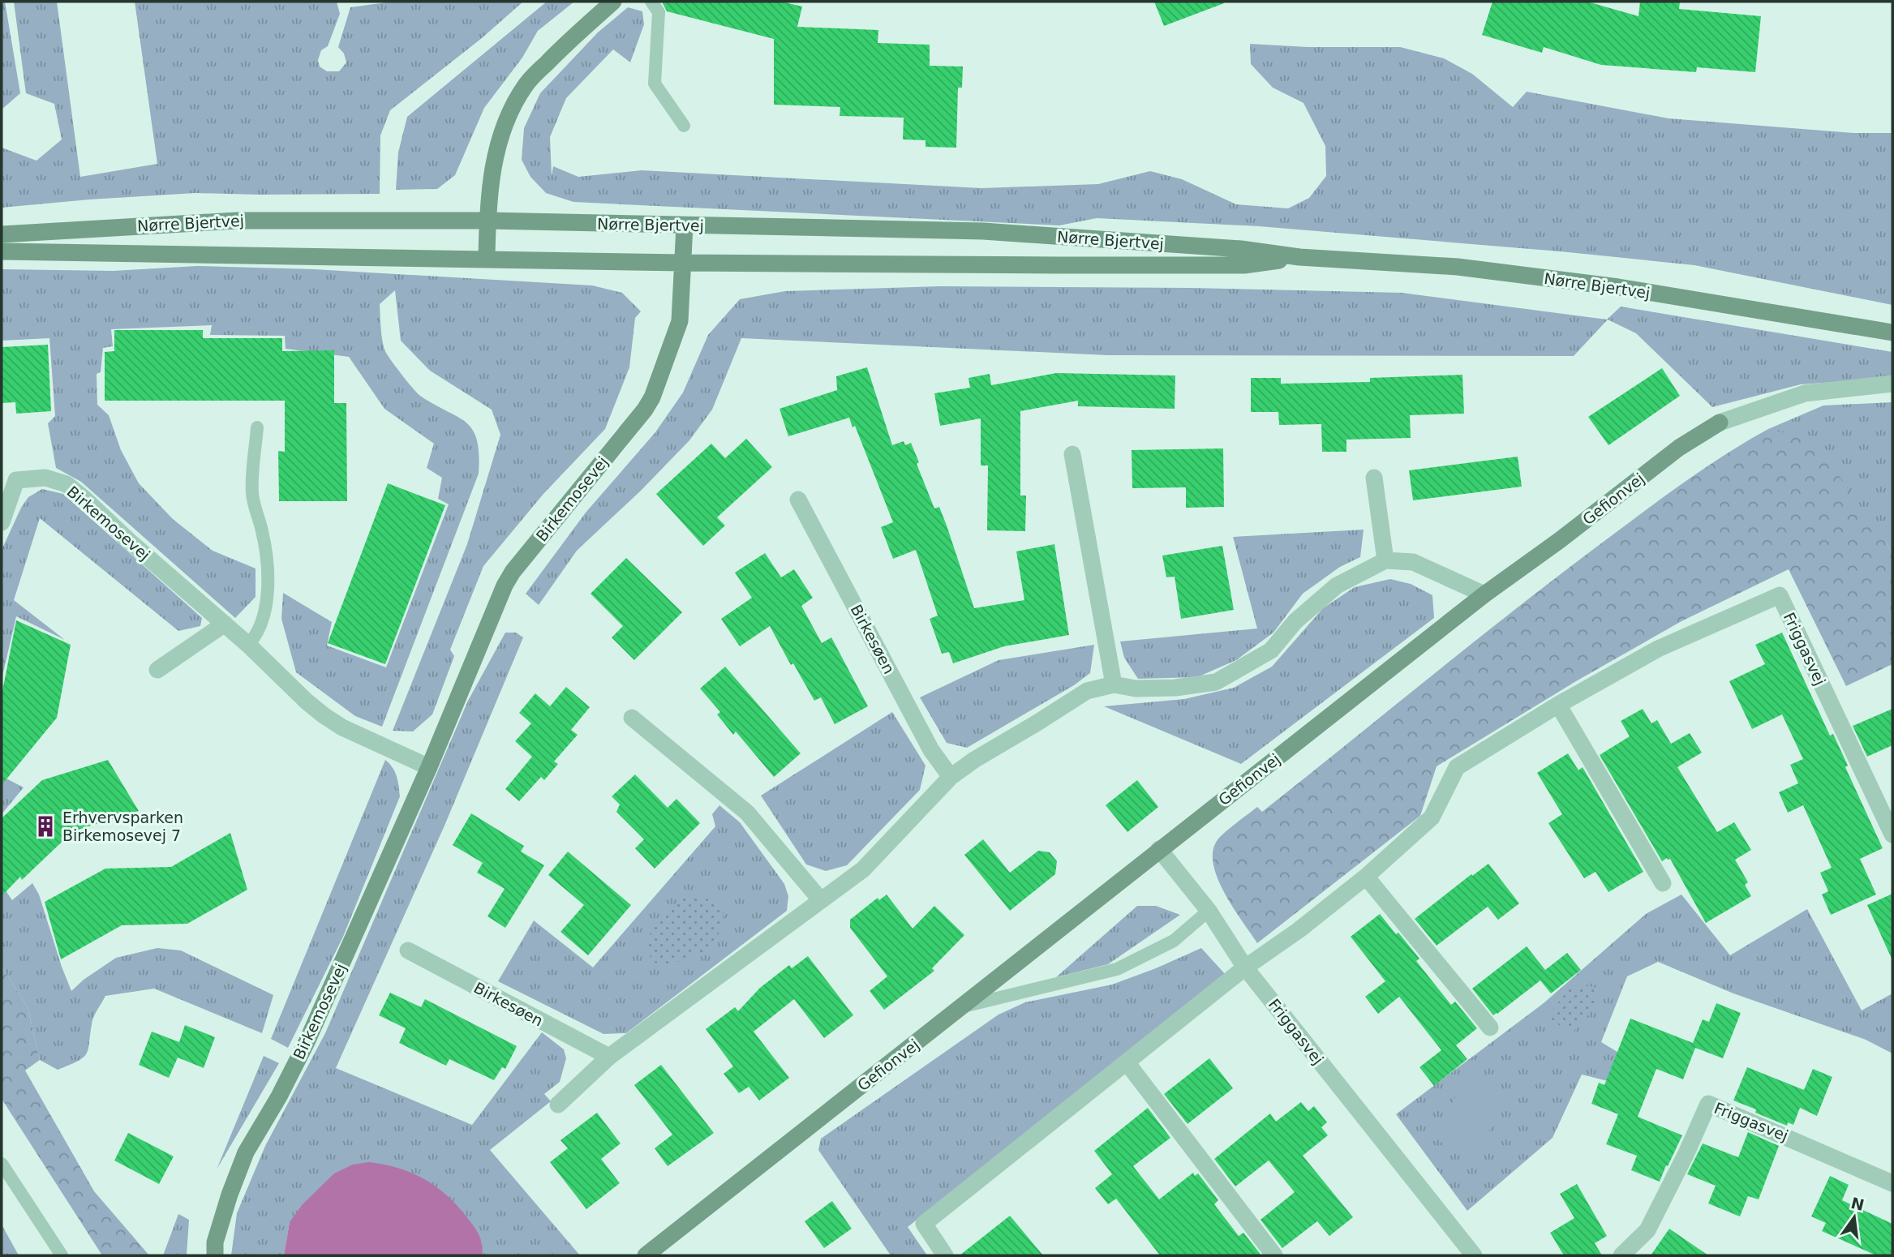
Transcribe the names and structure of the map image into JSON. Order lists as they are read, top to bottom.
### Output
{
  "streets": {
    "main road": ["Nørre Bjertvej", "Birkemosevej", "Gefionvej"],
    "street": ["Birkesøen", "Friggasvej"]
  },
  "crossings": [
    ["Nørre Bjertvej", "Birkemosevej"],
    ["Gefionvej", "Friggasvej"]
  ],
  "places": {
    "building": ["Erhvervsparken Birkemosevej 7"]
  },
  "north": "top"
}
